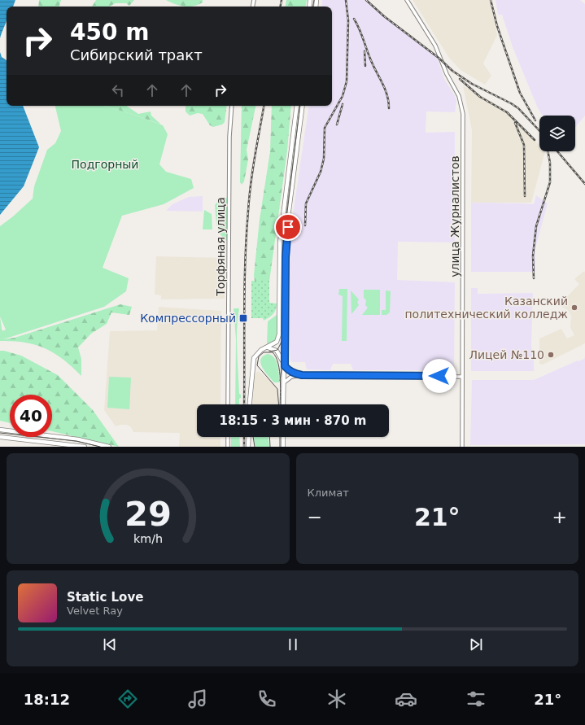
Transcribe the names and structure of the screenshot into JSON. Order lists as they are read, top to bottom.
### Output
{
  "streets": {
    "street": ["улица Журналистов", "Торфяная улица"]
  },
  "parks": ["Подгорный"],
  "places": {
    "other": ["Казанский политехнический колледж", "Лицей №110"],
    "transit": ["Компрессорный"]
  },
  "page": {
    "turn": ["450 m", "Сибирский тракт"],
    "limit": "40",
    "trip": "18:15 · 3 мин · 870 m",
    "tile": "Климат",
    "heat": ["−", "21°", "+"],
    "song": ["Static Love", "Velvet Ray"],
    "tabs": ["18:12", "21°"],
    "gauge": ["29", "km/h"]
  }
}
